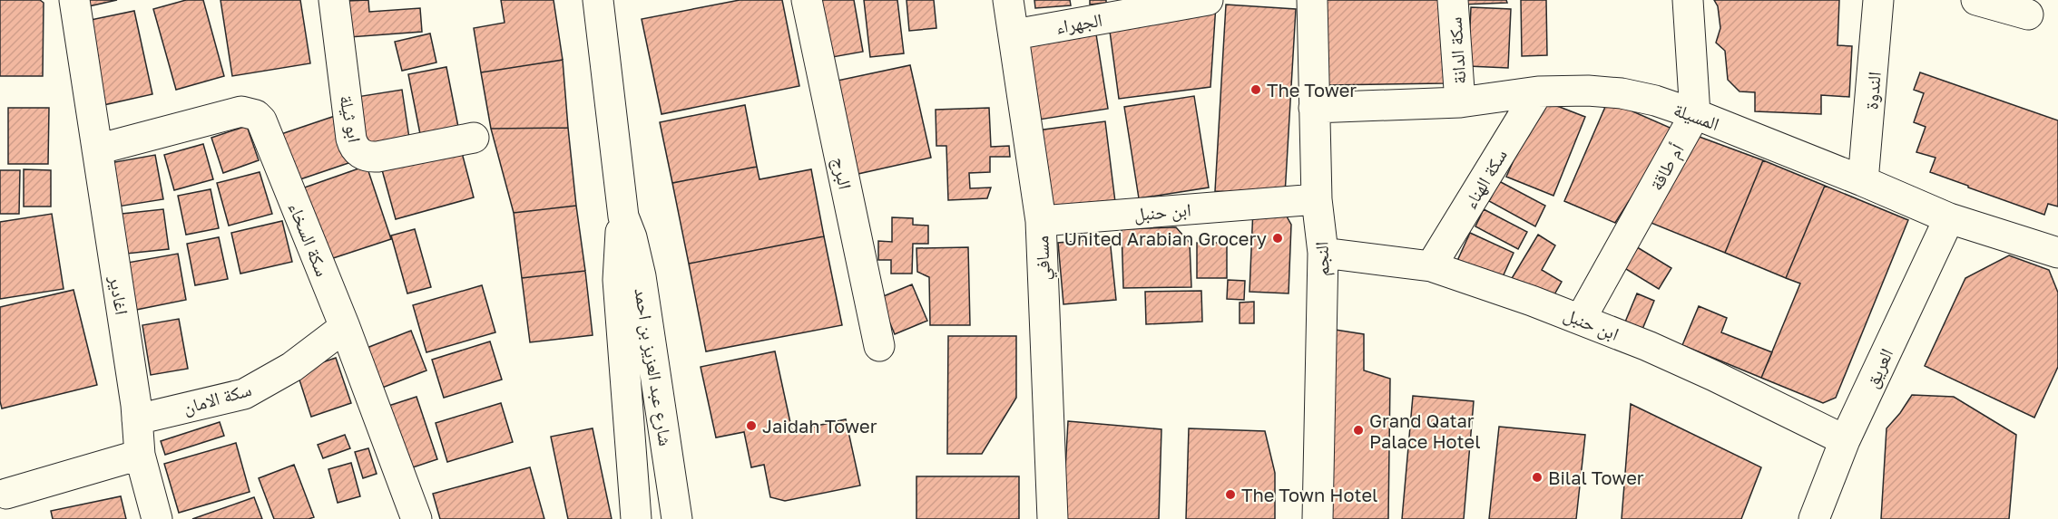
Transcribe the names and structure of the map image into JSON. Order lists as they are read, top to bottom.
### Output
{
  "streets": {
    "street": [
      "الجهراء",
      "سكة الدانة",
      "الندوة",
      "المسيلة",
      "ابو ثيلة",
      "أم طاقة",
      "البرج",
      "سكة الهناء",
      "ابن حنبل",
      "سكة السخاء",
      "مسافي",
      "النجم",
      "اغادير",
      "شارع عبد العزيز بن احمد",
      "العريق",
      "سكة الامان"
    ]
  },
  "crossings": [
    ["الجهراء", "مسافي"],
    ["سكة الدانة", "المسيلة"],
    ["الندوة", "المسيلة"],
    ["المسيلة", "أم طاقة"],
    ["المسيلة", "سكة الهناء"],
    ["المسيلة", "النجم"],
    ["المسيلة", "العريق"],
    ["أم طاقة", "ابن حنبل"],
    ["سكة الهناء", "ابن حنبل"],
    ["ابن حنبل", "مسافي"],
    ["ابن حنبل", "النجم"],
    ["ابن حنبل", "العريق"],
    ["سكة السخاء", "اغادير"],
    ["سكة السخاء", "سكة الامان"],
    ["اغادير", "سكة الامان"]
  ],
  "places": [
    "The Tower",
    "United Arabian Grocery",
    "Jaidah Tower",
    "Grand Qatar Palace Hotel",
    "Bilal Tower",
    "The Town Hotel"
  ]
}
